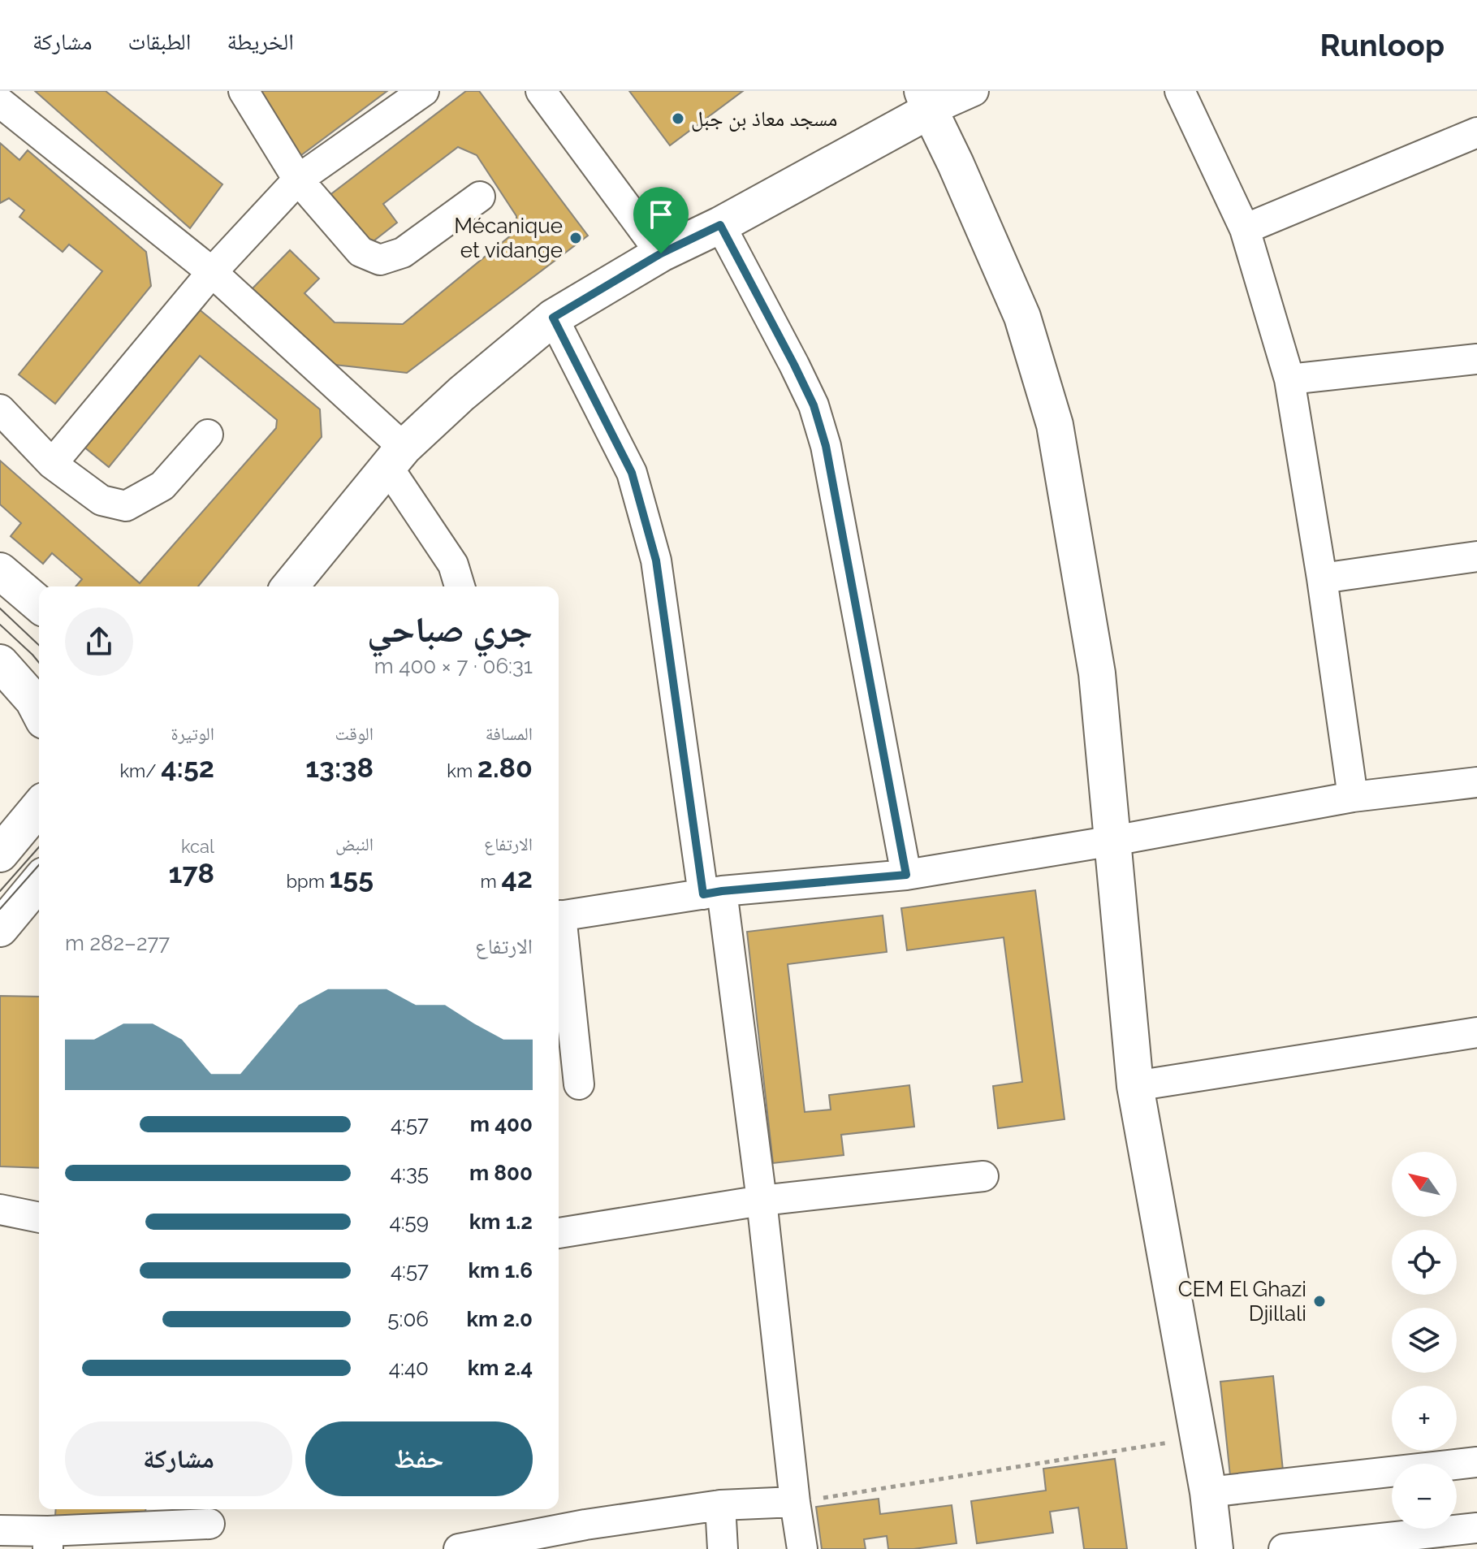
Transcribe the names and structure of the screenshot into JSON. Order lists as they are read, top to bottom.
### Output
{
  "places": ["مسجد معاذ بن جبل", "Mécanique et vidange", "CEM El Ghazi Djillali"],
  "north": "top left",
  "page": {
    "header": "Runloop",
    "nav": ["الخريطة", "الطبقات", "مشاركة"],
    "heading": ["جري صباحي", "06:31 · 7 × 400 m"],
    "stats": [
      ["المسافة", "2.80 km"],
      ["الوقت", "13:38"],
      ["الوتيرة", "4:52 /km"],
      ["الارتفاع", "42 m"],
      ["النبض", "155 bpm"],
      ["kcal", "178"]
    ],
    "chart": ["الارتفاع", "277–282 m"],
    "list": [
      {
        "name": "400 m",
        "note": "4:57"
      },
      {
        "name": "800 m",
        "note": "4:35"
      },
      {
        "name": "1.2 km",
        "note": "4:59"
      },
      {
        "name": "1.6 km",
        "note": "4:57"
      },
      {
        "name": "2.0 km",
        "note": "5:06"
      },
      {
        "name": "2.4 km",
        "note": "4:40"
      }
    ],
    "map_buttons": ["+", "−"],
    "buttons": ["حفظ", "مشاركة"]
  }
}
